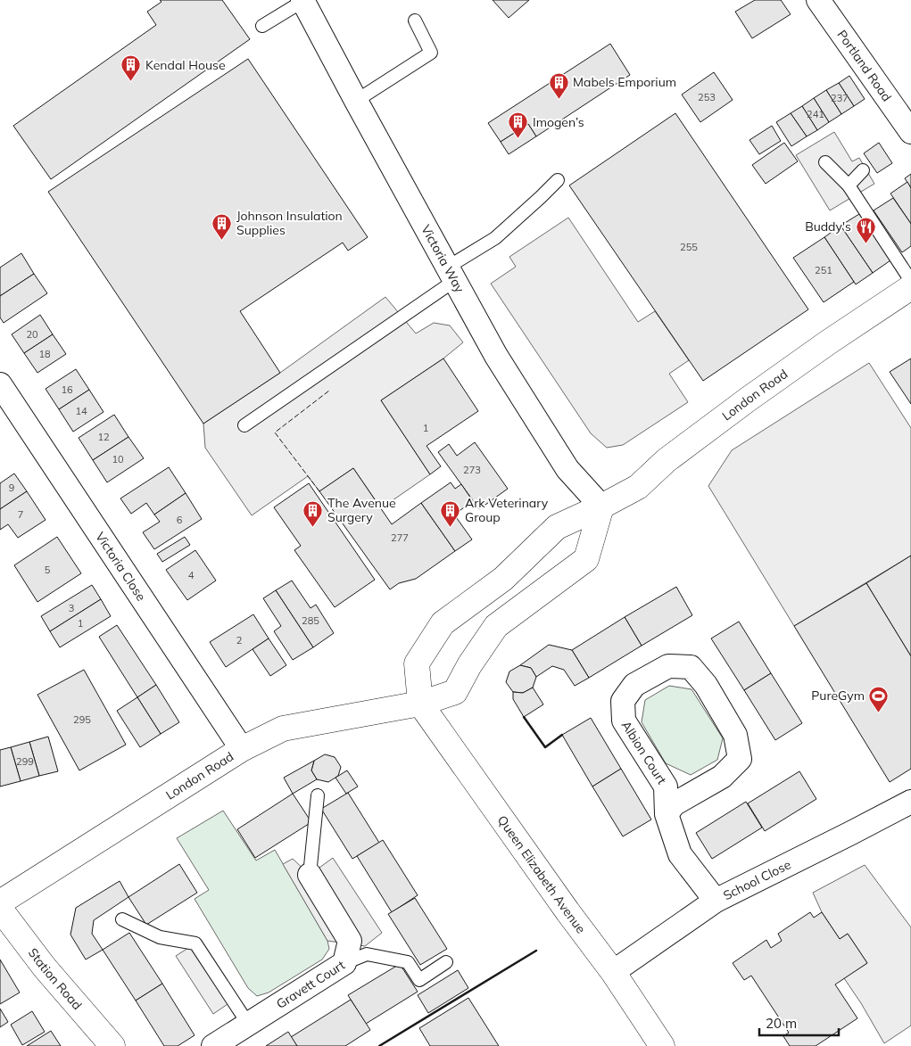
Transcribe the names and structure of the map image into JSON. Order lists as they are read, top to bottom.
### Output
{
  "streets": {
    "main road": ["London Road", "Queen Elizabeth Avenue", "Station Road"],
    "street": [
      "Portland Road",
      "Victoria Way",
      "Victoria Close",
      "Albion Court",
      "School Close",
      "Gravett Court"
    ]
  },
  "crossings": [
    ["Victoria Way", "London Road"],
    ["London Road", "Victoria Close"],
    ["London Road", "Queen Elizabeth Avenue"],
    ["Albion Court", "School Close"],
    ["Queen Elizabeth Avenue", "School Close"]
  ],
  "places": {
    "building": [
      "Kendal House",
      "Mabels Emporium",
      "Imogen’s",
      "Johnson Insulation Supplies",
      "The Avenue Surgery",
      "Ark Veterinary Group"
    ],
    "restaurant": ["Buddy's"],
    "sports": ["PureGym"]
  },
  "house_numbers": [
    "253",
    "237",
    "241",
    "255",
    "251",
    "20",
    "18",
    "16",
    "14",
    "1",
    "12",
    "10",
    "273",
    "9",
    "7",
    "6",
    "277",
    "5",
    "4",
    "3",
    "285",
    "1",
    "2",
    "295",
    "299"
  ],
  "scale_bar": "20 m"
}
